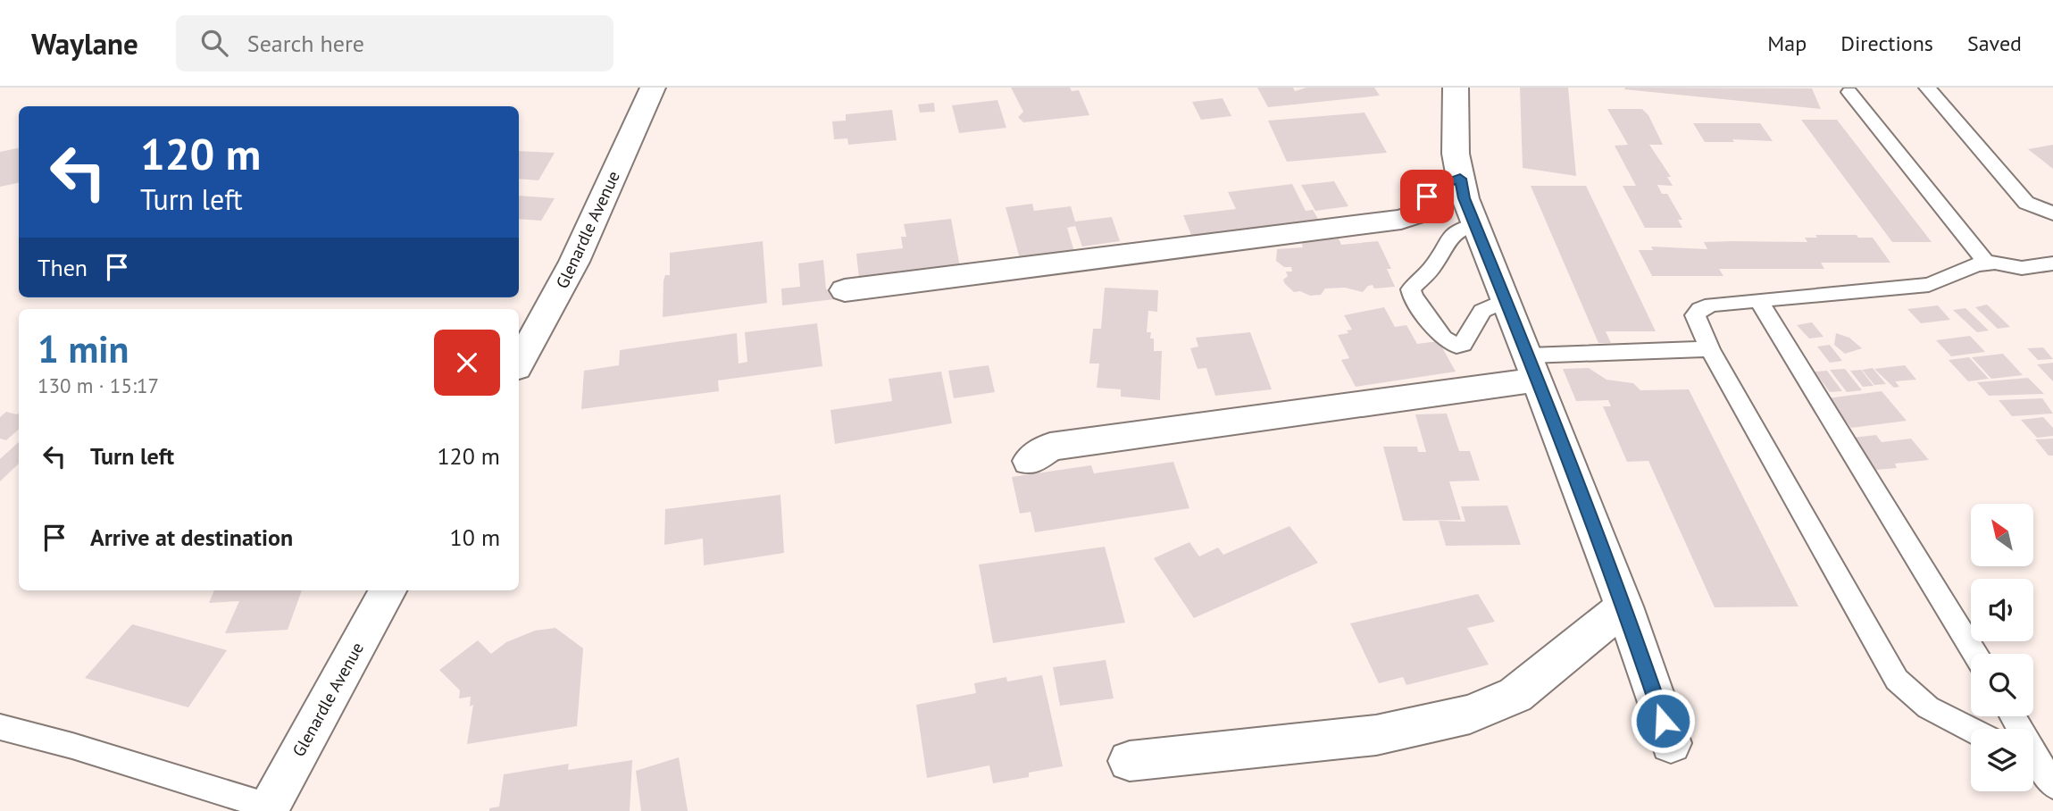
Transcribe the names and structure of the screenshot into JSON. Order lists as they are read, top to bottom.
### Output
{
  "streets": {
    "street": ["Glenardle Avenue"]
  },
  "north": "top left",
  "page": {
    "header": "Waylane",
    "search": "Search here",
    "nav": ["Map", "Directions", "Saved"],
    "turn": ["120 m", "Turn left"],
    "then": "Then",
    "heading": ["1 min", "130 m · 15:17"],
    "list": [
      {
        "name": "Turn left",
        "value": "120 m"
      },
      {
        "name": "Arrive at destination",
        "value": "10 m"
      }
    ]
  }
}
